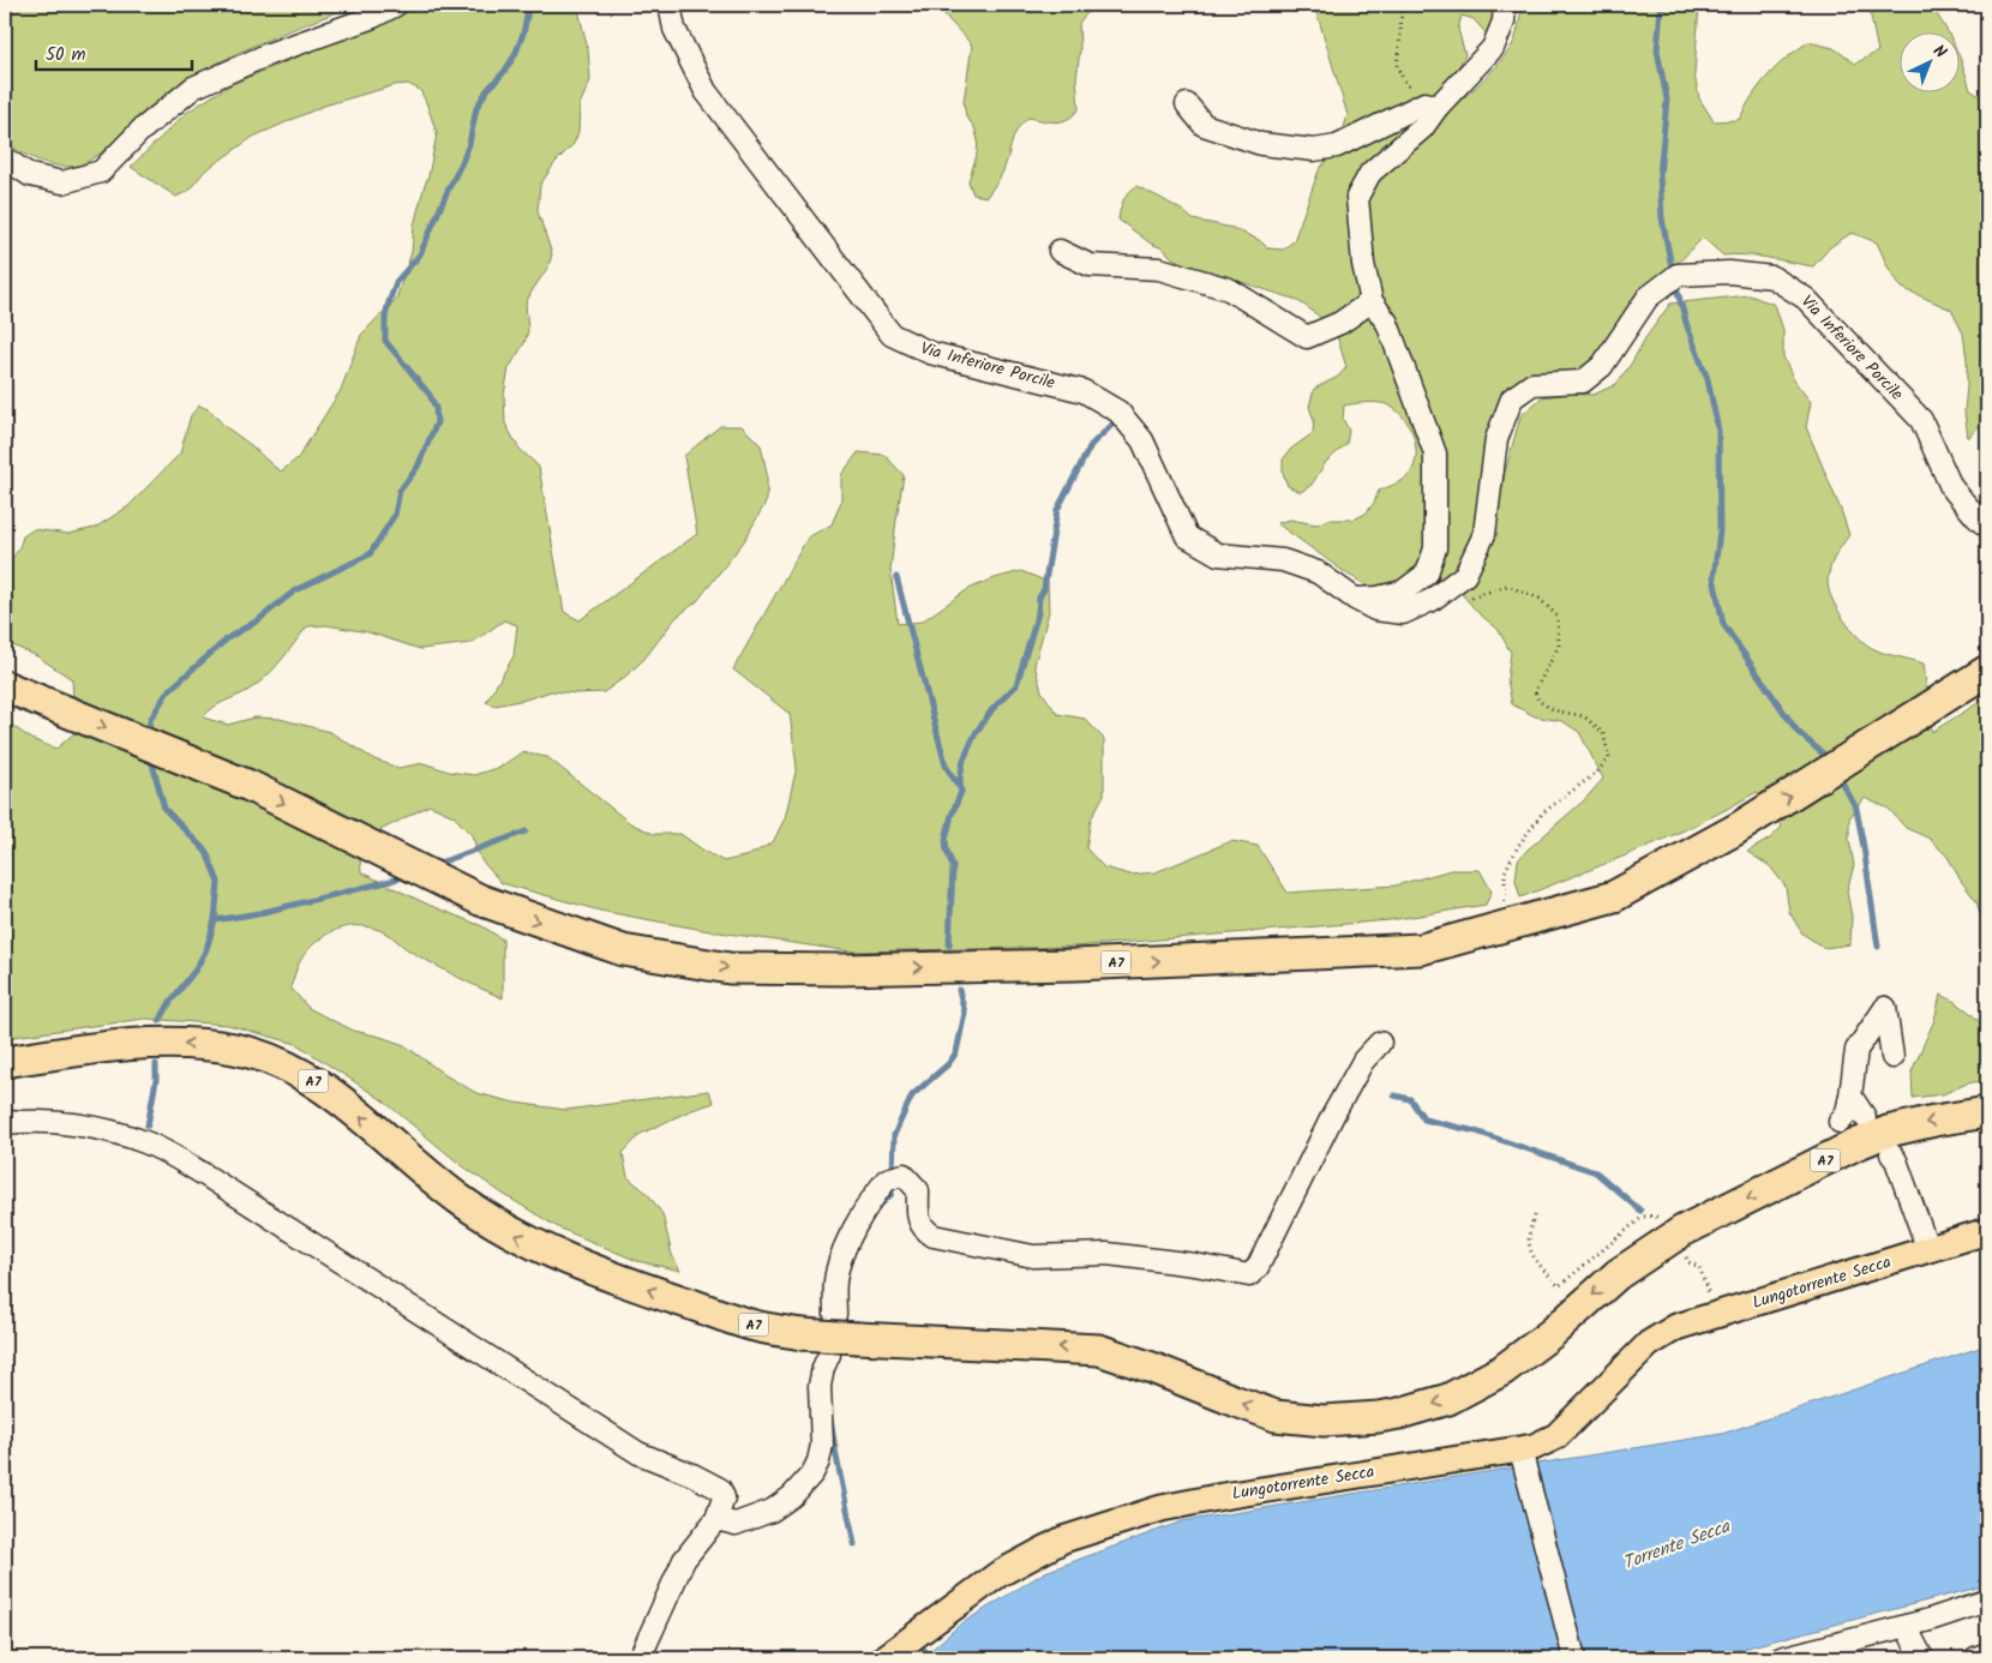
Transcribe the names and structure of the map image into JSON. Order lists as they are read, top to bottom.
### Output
{
  "streets": {
    "highway": ["A7"],
    "main road": ["Lungotorrente Secca"],
    "street": ["Via Inferiore Porcile"]
  },
  "water": ["Torrente Secca"],
  "scale_bar": "50 m",
  "north": "top right"
}
